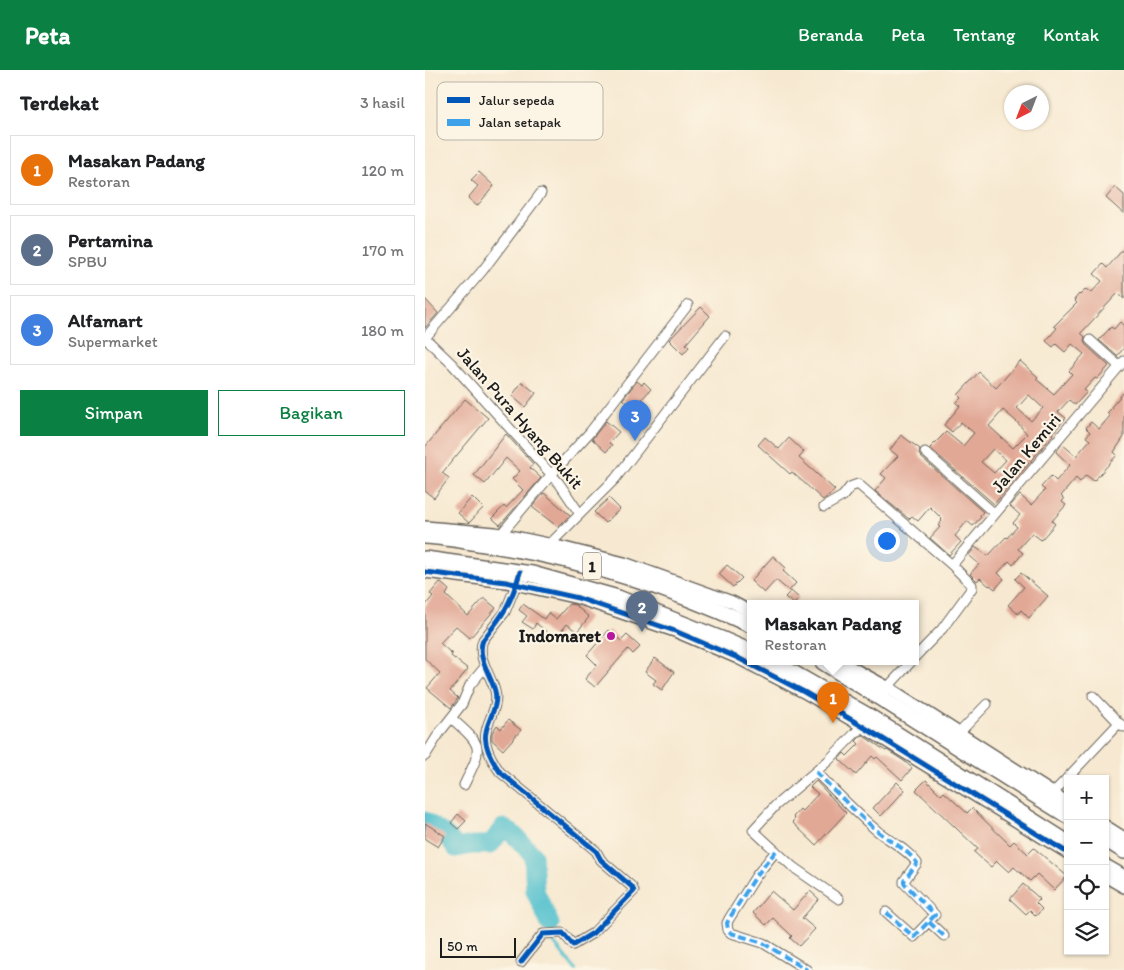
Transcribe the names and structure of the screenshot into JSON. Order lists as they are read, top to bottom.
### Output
{
  "streets": {
    "highway": ["1"],
    "street": ["Jalan Pura Hyang Bukit", "Jalan Kemiri"]
  },
  "places": ["Indomaret"],
  "legend": ["Jalur sepeda", "Jalan setapak"],
  "scale_bar": "50 m",
  "north": "bottom left",
  "page": {
    "header": "Peta",
    "nav": [
      "Beranda",
      "Peta",
      "Tentang",
      "Kontak"
    ],
    "heading": ["Terdekat", "3 hasil"],
    "list": [
      {
        "mark": "1",
        "name": "Masakan Padang",
        "note": "Restoran",
        "value": "120 m"
      },
      {
        "mark": "2",
        "name": "Pertamina",
        "note": "SPBU",
        "value": "170 m"
      },
      {
        "mark": "3",
        "name": "Alfamart",
        "note": "Supermarket",
        "value": "180 m"
      }
    ],
    "buttons": ["Simpan", "Bagikan"],
    "pins": ["3", "2", "1"],
    "popup": ["Masakan Padang", "Restoran"],
    "map_buttons": ["+", "−"],
    "scale": "50 m"
  }
}
